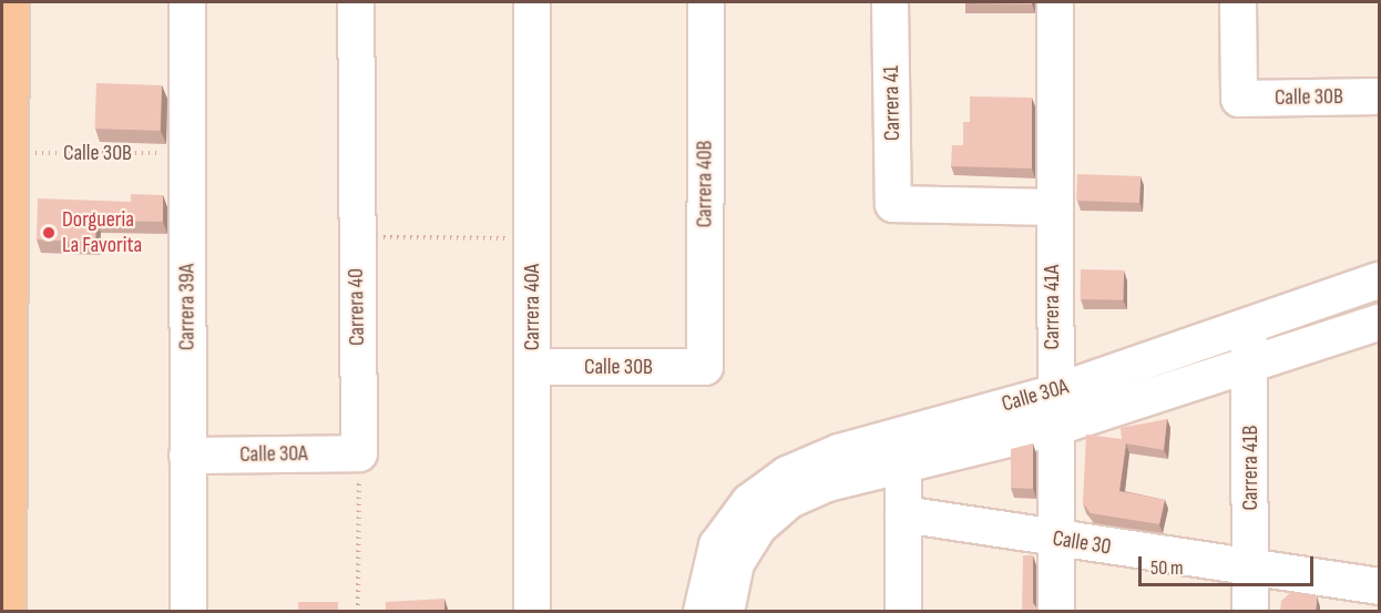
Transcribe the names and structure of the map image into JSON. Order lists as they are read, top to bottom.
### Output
{
  "streets": {
    "street": [
      "Calle 30B",
      "Carrera 41",
      "Carrera 40B",
      "Carrera 39A",
      "Carrera 40",
      "Carrera 40A",
      "Carrera 41A",
      "Calle 30A",
      "Carrera 41B",
      "Calle 30"
    ]
  },
  "crossings": [
    ["Calle 30B", "Carrera 40B"],
    ["Calle 30B", "Carrera 39A"],
    ["Calle 30B", "Carrera 40A"],
    ["Carrera 41", "Carrera 41A"],
    ["Carrera 39A", "Calle 30A"],
    ["Carrera 40", "Calle 30A"],
    ["Carrera 41A", "Calle 30A"],
    ["Carrera 41A", "Calle 30"],
    ["Calle 30A", "Carrera 41B"],
    ["Carrera 41B", "Calle 30"]
  ],
  "places": ["Dorgueria La Favorita"],
  "scale_bar": "50 m"
}
